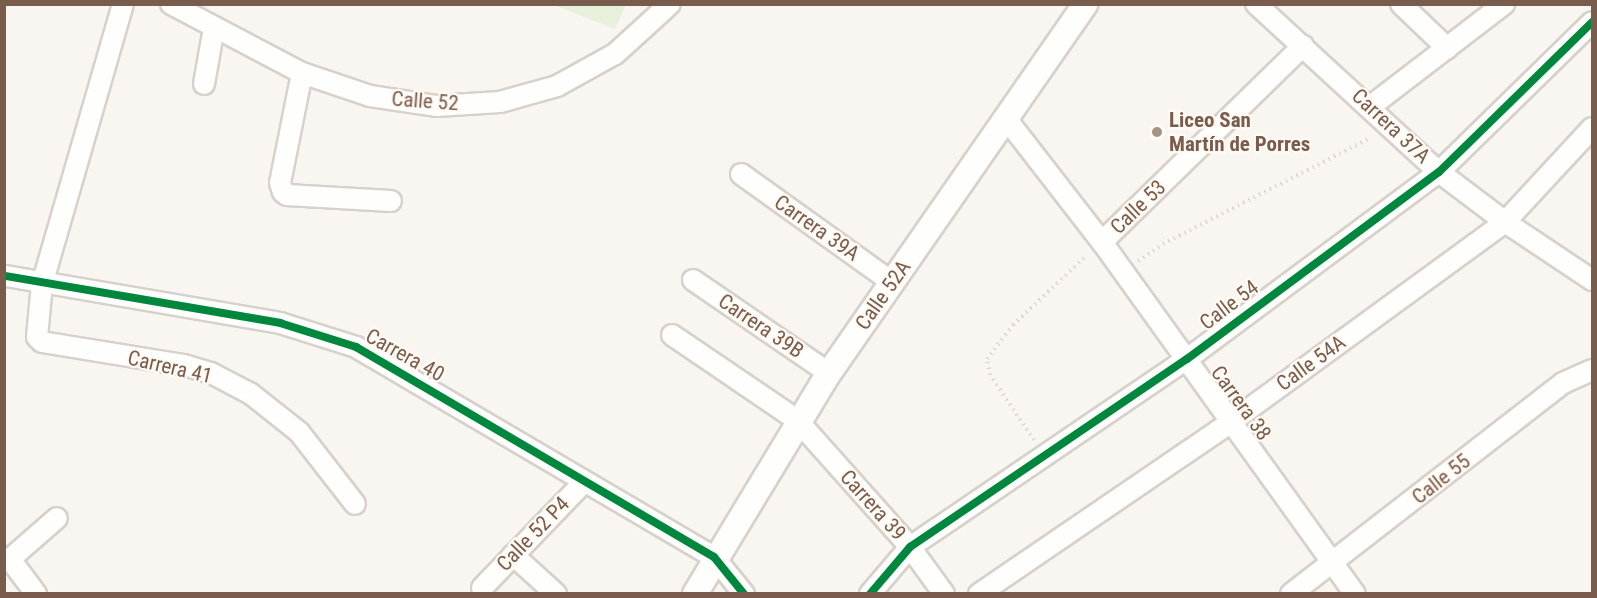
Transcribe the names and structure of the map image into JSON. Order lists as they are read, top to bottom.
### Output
{
  "streets": {
    "street": [
      "Calle 52",
      "Carrera 37A",
      "Calle 53",
      "Carrera 39A",
      "Calle 52A",
      "Calle 54",
      "Carrera 39B",
      "Carrera 40",
      "Calle 54A",
      "Carrera 41",
      "Carrera 38",
      "Calle 55",
      "Carrera 39",
      "Calle 52 P4"
    ]
  },
  "crossings": [
    ["Carrera 37A", "Calle 53"],
    ["Carrera 37A", "Calle 54"],
    ["Carrera 37A", "Calle 54A"],
    ["Calle 53", "Carrera 38"],
    ["Carrera 39A", "Calle 52A"],
    ["Calle 52A", "Carrera 39B"],
    ["Calle 52A", "Carrera 40"],
    ["Calle 52A", "Carrera 38"],
    ["Calle 52A", "Carrera 39"],
    ["Calle 54", "Carrera 38"],
    ["Calle 54", "Carrera 39"],
    ["Carrera 40", "Carrera 41"],
    ["Carrera 40", "Calle 52 P4"],
    ["Calle 54A", "Carrera 38"],
    ["Carrera 38", "Calle 55"]
  ],
  "places": ["Liceo San Martín de Porres"]
}
